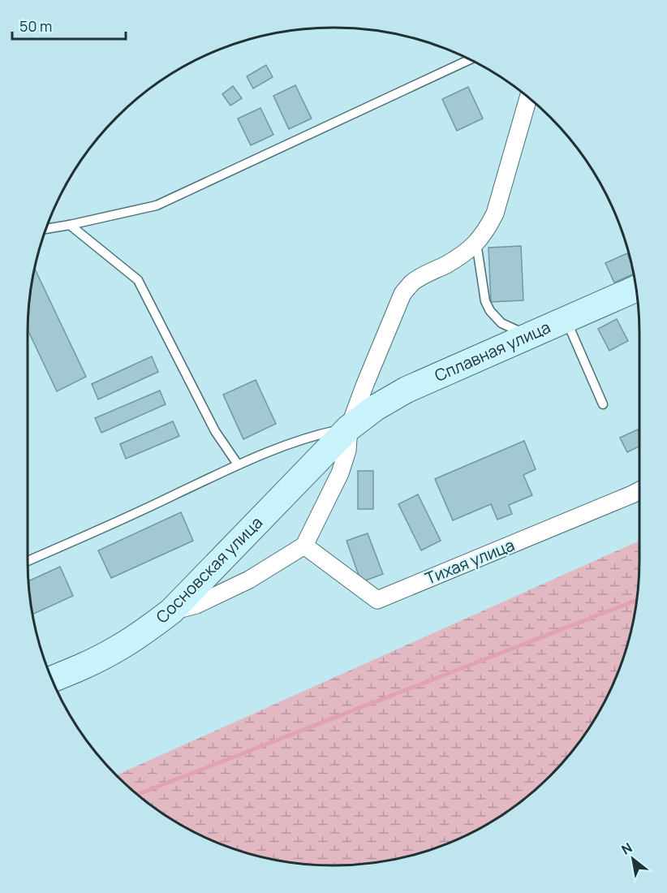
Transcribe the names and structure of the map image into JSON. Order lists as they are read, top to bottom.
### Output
{
  "streets": {
    "street": ["Сплавная улица", "Тихая улица", "Сосновская улица"]
  },
  "crossings": [
    ["Сплавная улица", "Сосновская улица"]
  ],
  "scale_bar": "50 m",
  "north": "top left"
}
